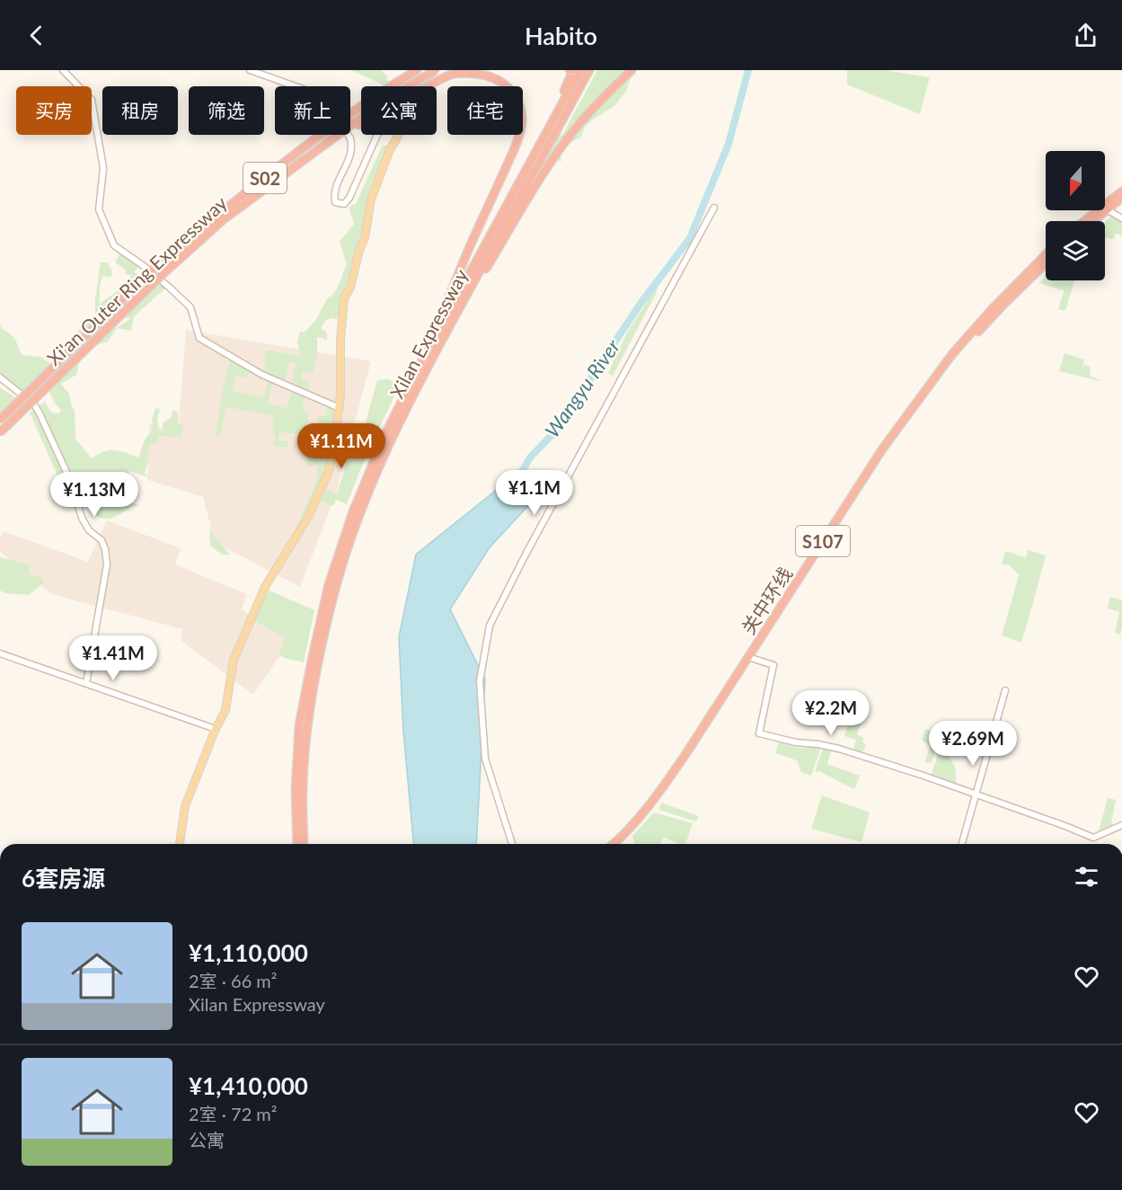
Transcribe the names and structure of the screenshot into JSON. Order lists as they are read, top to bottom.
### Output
{
  "streets": {
    "highway": [
      "S02",
      "Xi'an Outer Ring Expressway",
      "Xilan Expressway",
      "S107",
      "关中环线"
    ]
  },
  "water": ["Wangyu River"],
  "north": "bottom",
  "page": {
    "header": "Habito",
    "chip": [
      "买房",
      "租房",
      "筛选",
      "新上",
      "公寓",
      "住宅"
    ],
    "price": [
      "¥1.11M",
      "¥1.1M",
      "¥1.13M",
      "¥1.41M",
      "¥2.2M",
      "¥2.69M"
    ],
    "heading": "6套房源",
    "list": [
      {
        "name": "¥1,110,000",
        "note": "2室 · 66 m² · Xilan Expressway"
      },
      {
        "name": "¥1,410,000",
        "note": "2室 · 72 m² · 公寓"
      }
    ]
  }
}
